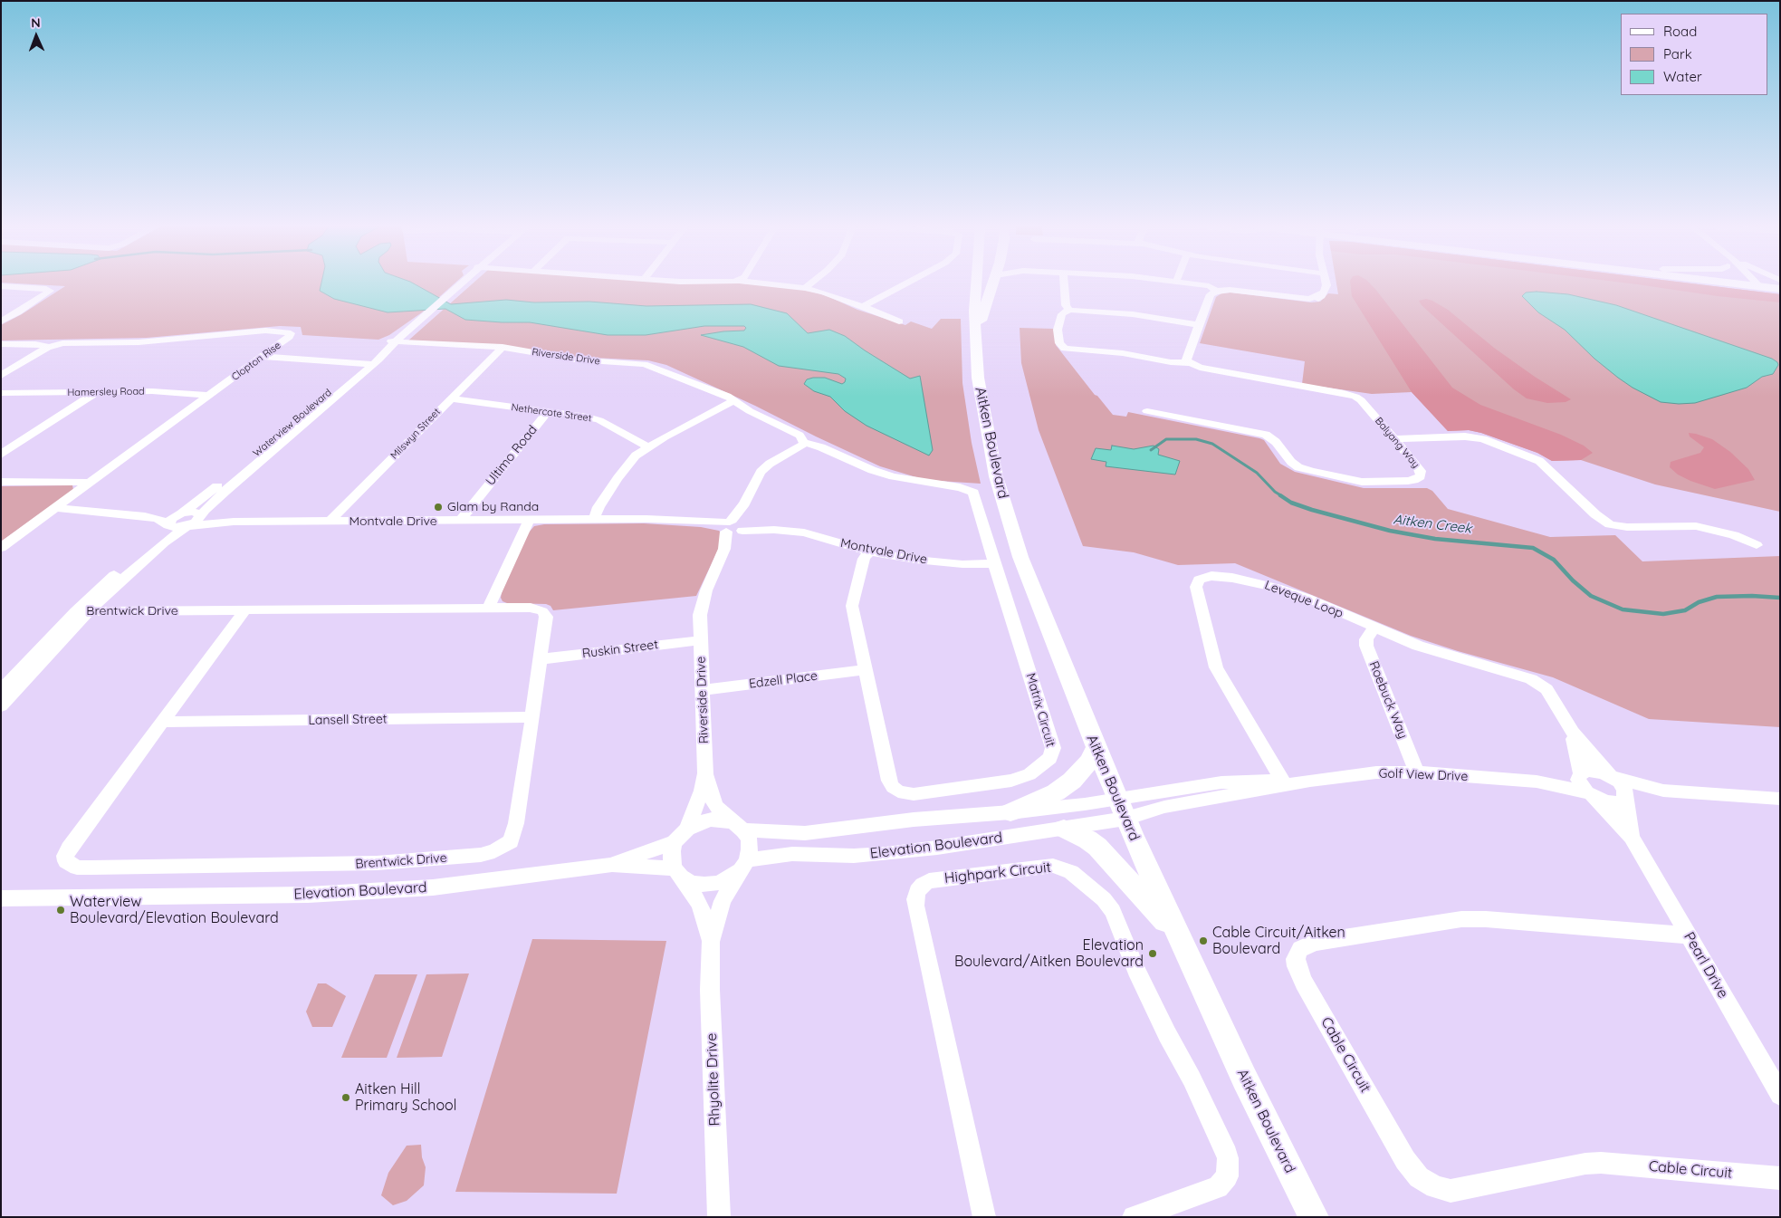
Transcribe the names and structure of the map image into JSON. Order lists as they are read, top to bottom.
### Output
{
  "streets": {
    "main road": ["Aitken Boulevard"],
    "street": [
      "Riverside Drive",
      "Clopton Rise",
      "Hamersley Road",
      "Nethercote Street",
      "Waterview Boulevard",
      "Milswyn Street",
      "Balyang Way",
      "Ultimo Road",
      "Montvale Drive",
      "Leveque Loop",
      "Brentwick Drive",
      "Ruskin Street",
      "Edzell Place",
      "Roebuck Way",
      "Matrix Circuit",
      "Lansell Street",
      "Golf View Drive",
      "Elevation Boulevard",
      "Highpark Circuit",
      "Pearl Drive",
      "Cable Circuit",
      "Rhyolite Drive"
    ]
  },
  "crossings": [
    ["Riverside Drive", "Waterview Boulevard"],
    ["Riverside Drive", "Milswyn Street"],
    ["Riverside Drive", "Montvale Drive"],
    ["Riverside Drive", "Ruskin Street"],
    ["Riverside Drive", "Edzell Place"],
    ["Riverside Drive", "Matrix Circuit"],
    ["Riverside Drive", "Elevation Boulevard"],
    ["Riverside Drive", "Rhyolite Drive"],
    ["Clopton Rise", "Hamersley Road"],
    ["Nethercote Street", "Milswyn Street"],
    ["Nethercote Street", "Ultimo Road"],
    ["Waterview Boulevard", "Montvale Drive"],
    ["Waterview Boulevard", "Brentwick Drive"],
    ["Milswyn Street", "Montvale Drive"],
    ["Aitken Boulevard", "Golf View Drive"],
    ["Aitken Boulevard", "Elevation Boulevard"],
    ["Ultimo Road", "Montvale Drive"],
    ["Montvale Drive", "Matrix Circuit"],
    ["Leveque Loop", "Roebuck Way"],
    ["Leveque Loop", "Golf View Drive"],
    ["Leveque Loop", "Pearl Drive"],
    ["Brentwick Drive", "Ruskin Street"],
    ["Brentwick Drive", "Lansell Street"],
    ["Edzell Place", "Matrix Circuit"],
    ["Roebuck Way", "Golf View Drive"],
    ["Golf View Drive", "Elevation Boulevard"],
    ["Golf View Drive", "Pearl Drive"],
    ["Elevation Boulevard", "Rhyolite Drive"],
    ["Pearl Drive", "Cable Circuit"]
  ],
  "water": ["Aitken Creek"],
  "places": [
    "Glam by Randa",
    "Waterview Boulevard/Elevation Boulevard",
    "Cable Circuit/Aitken Boulevard",
    "Elevation Boulevard/Aitken Boulevard",
    "Aitken Hill Primary School"
  ],
  "legend": ["Road", "Park", "Water"],
  "north": "top"
}
